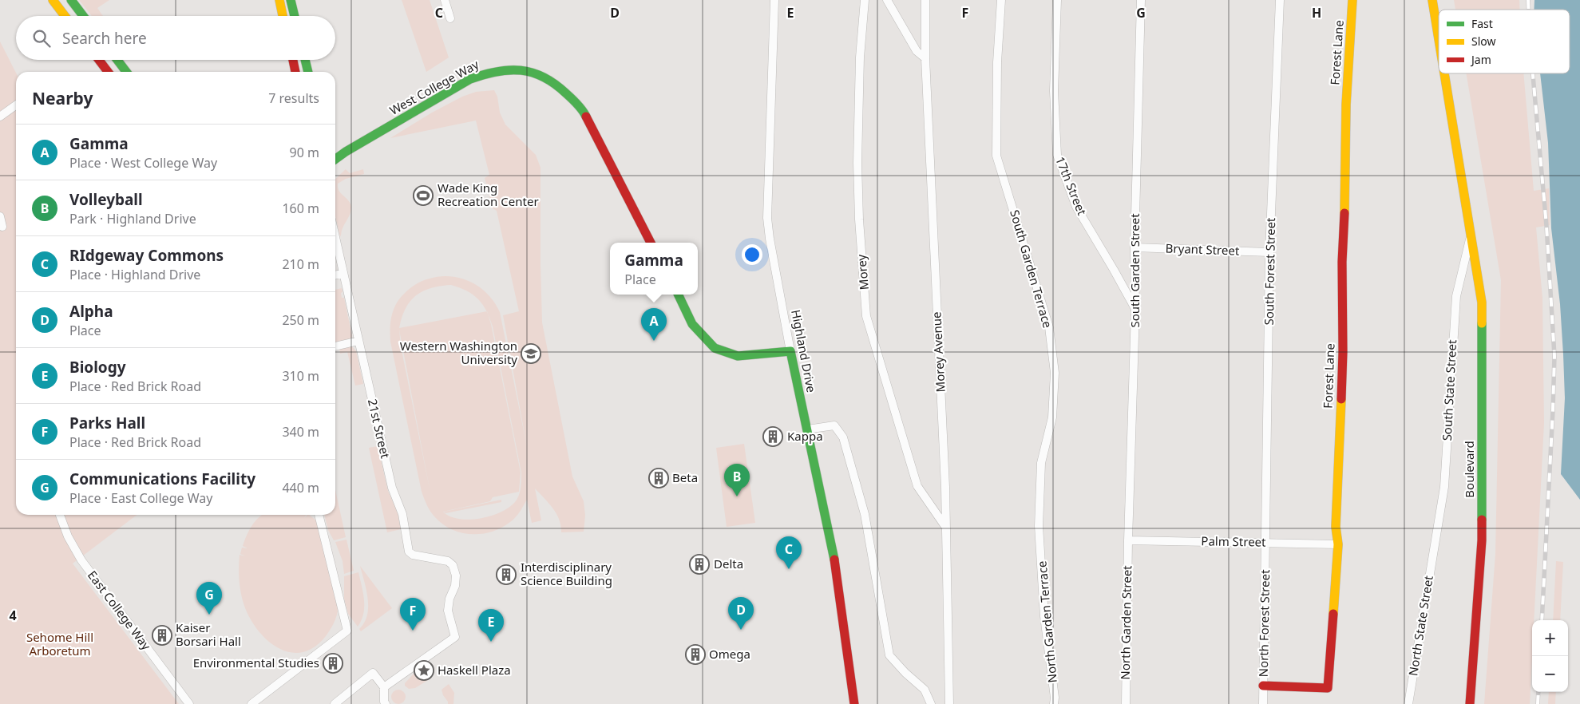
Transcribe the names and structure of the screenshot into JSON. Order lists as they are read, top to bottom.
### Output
{
  "streets": {
    "street": [
      "Forest Lane",
      "West College Way",
      "17th Street",
      "Bryant Street",
      "South Garden Terrace",
      "South Garden Street",
      "South Forest Street",
      "Morey",
      "Highland Drive",
      "Morey Avenue",
      "South State Street",
      "21st Street",
      "Boulevard",
      "Palm Street",
      "East College Way",
      "North Garden Terrace",
      "North Garden Street",
      "North Forest Street",
      "North State Street"
    ]
  },
  "crossings": [
    ["Forest Lane", "Palm Street"],
    ["Forest Lane", "North Forest Street"],
    ["17th Street", "South Garden Street"],
    ["Bryant Street", "South Garden Street"],
    ["Bryant Street", "South Forest Street"],
    ["South Garden Terrace", "North Garden Terrace"],
    ["South Garden Street", "Palm Street"],
    ["South Garden Street", "North Garden Street"],
    ["South Forest Street", "Palm Street"],
    ["South Forest Street", "North Forest Street"],
    ["Morey", "Morey Avenue"],
    ["South State Street", "Boulevard"],
    ["South State Street", "North State Street"],
    ["Palm Street", "North Garden Street"],
    ["Palm Street", "North Forest Street"]
  ],
  "parks": ["Sehome Hill Arboretum"],
  "places": {
    "sports": ["Wade King Recreation Center"],
    "school or university": ["Western Washington University"],
    "building": [
      "Kappa",
      "Beta",
      "Delta",
      "Interdisciplinary Science Building",
      "Kaiser Borsari Hall",
      "Omega",
      "Environmental Studies"
    ],
    "place": ["Haskell Plaza"]
  },
  "legend": ["Fast", "Slow", "Jam"],
  "page": {
    "search": "Search here",
    "heading": ["Nearby", "7 results"],
    "list": [
      {
        "mark": "A",
        "name": "Gamma",
        "note": "Place · West College Way",
        "value": "90 m"
      },
      {
        "mark": "B",
        "name": "Volleyball",
        "note": "Park · Highland Drive",
        "value": "160 m"
      },
      {
        "mark": "C",
        "name": "RIdgeway Commons",
        "note": "Place · Highland Drive",
        "value": "210 m"
      },
      {
        "mark": "D",
        "name": "Alpha",
        "note": "Place",
        "value": "250 m"
      },
      {
        "mark": "E",
        "name": "Biology",
        "note": "Place · Red Brick Road",
        "value": "310 m"
      },
      {
        "mark": "F",
        "name": "Parks Hall",
        "note": "Place · Red Brick Road",
        "value": "340 m"
      },
      {
        "mark": "G",
        "name": "Communications Facility",
        "note": "Place · East College Way",
        "value": "440 m"
      }
    ],
    "popup": ["Gamma", "Place"],
    "pins": [
      "A",
      "B",
      "C",
      "G",
      "D",
      "F",
      "E"
    ],
    "map_buttons": ["+", "−"]
  },
  "grid": {
    "columns": [
      "C",
      "D",
      "E",
      "F",
      "G",
      "H"
    ],
    "rows": ["4"]
  }
}
